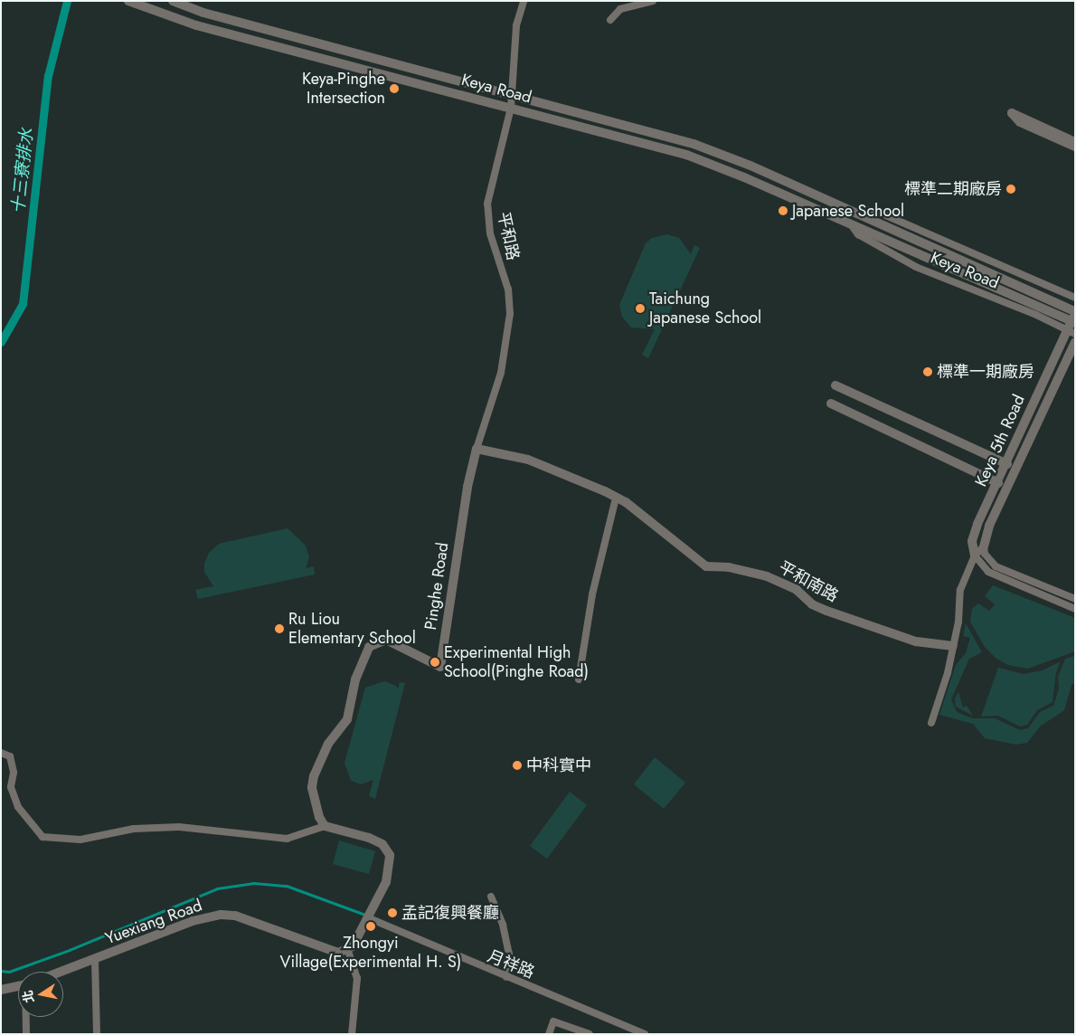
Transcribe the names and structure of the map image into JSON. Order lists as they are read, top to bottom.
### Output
{
  "streets": {
    "street": [
      "Keya Road",
      "平和路",
      "Keya 5th Road",
      "平和南路",
      "Pinghe Road",
      "Yuexiang Road",
      "月祥路"
    ]
  },
  "crossings": [
    ["Keya Road", "平和路"],
    ["Keya Road", "Keya 5th Road"],
    ["平和路", "平和南路"],
    ["平和路", "Pinghe Road"],
    ["平和南路", "Pinghe Road"]
  ],
  "water": ["十三寮排水"],
  "places": [
    "Keya-Pinghe Intersection",
    "標準二期廠房",
    "Japanese School",
    "Taichung Japanese School",
    "標準一期廠房",
    "Ru Liou Elementary School",
    "Experimental High School(Pinghe Road)",
    "中科實中",
    "孟記復興餐廳",
    "Zhongyi Village(Experimental H. S)"
  ],
  "north": "left"
}
